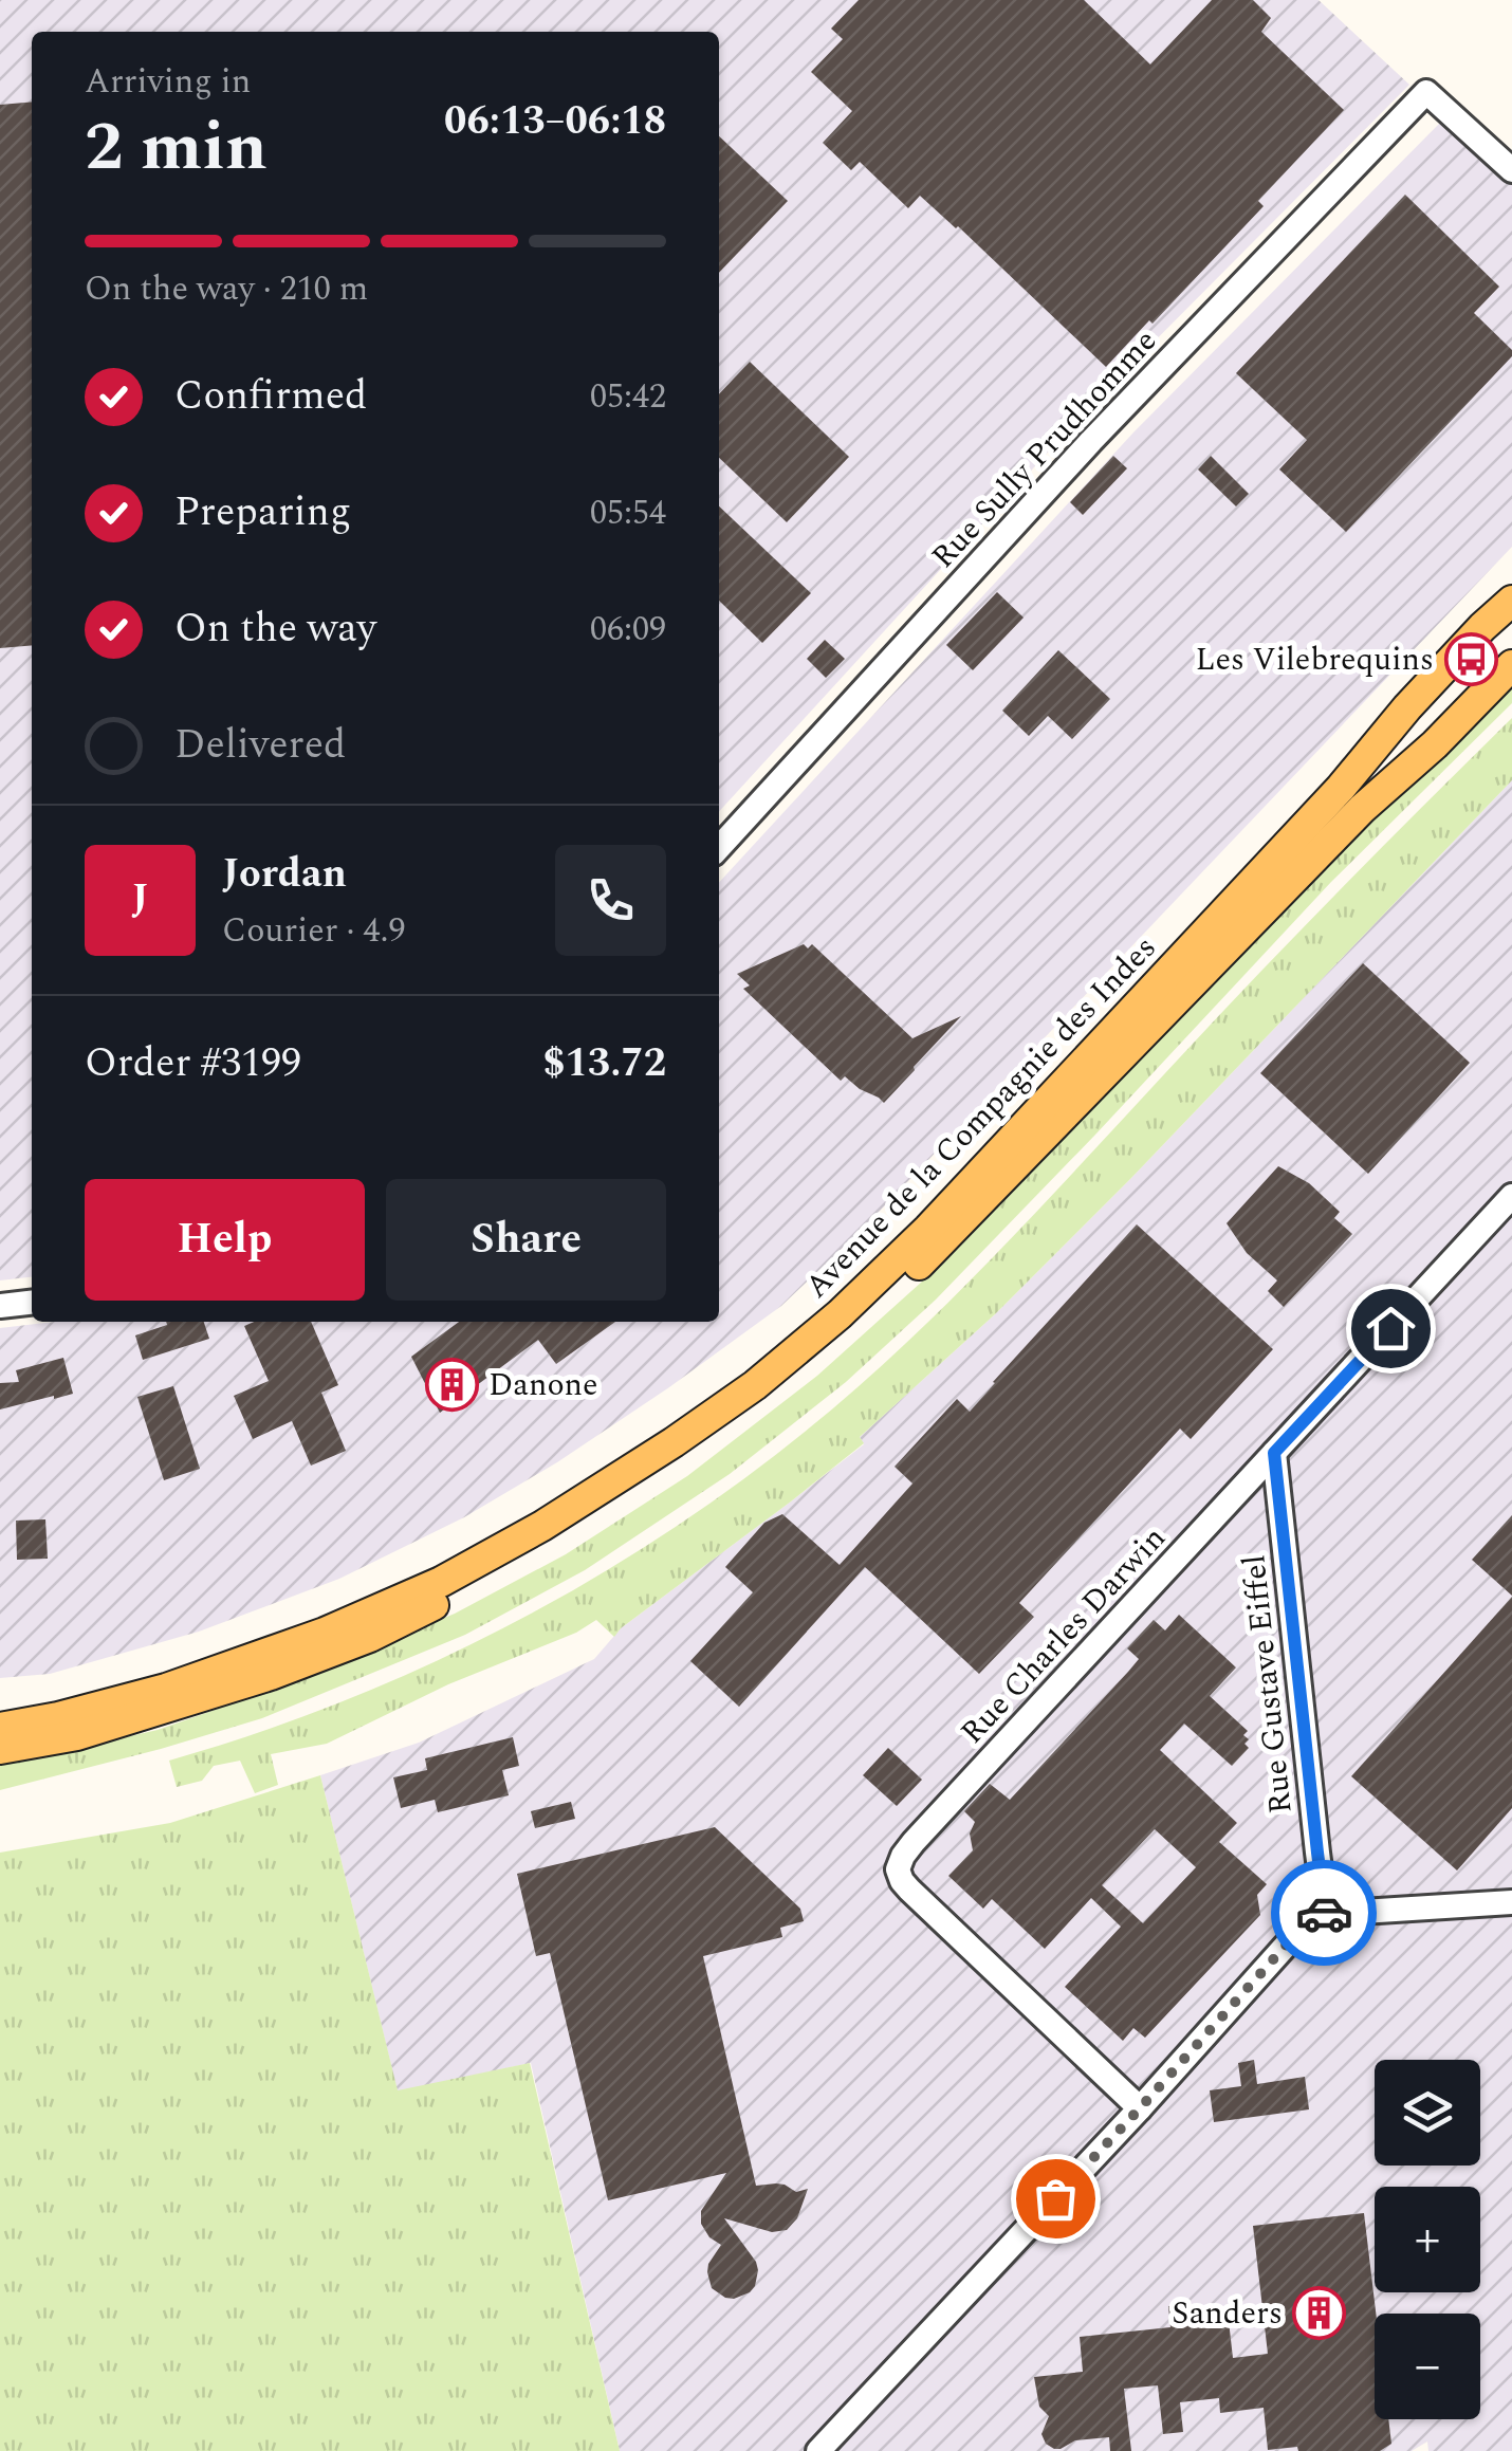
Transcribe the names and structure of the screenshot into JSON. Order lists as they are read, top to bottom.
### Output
{
  "streets": {
    "main road": ["Avenue de la Compagnie des Indes"],
    "street": ["Rue Sully Prudhomme", "Rue Charles Darwin", "Rue Gustave Eiffel"]
  },
  "crossings": [
    ["Rue Charles Darwin", "Rue Gustave Eiffel"]
  ],
  "places": {
    "bus stop": ["Les Vilebrequins"],
    "building": ["Danone", "Sanders"]
  },
  "page": {
    "heading": ["2 min", "Arriving in", "06:13–06:18"],
    "panel": [
      "Jordan",
      "Courier · 4.9",
      "Order #3199",
      "$13.72"
    ],
    "bar": "On the way · 210 m",
    "list": [
      ["Confirmed", "05:42"],
      ["Preparing", "05:54"],
      ["On the way", "06:09"],
      "Delivered"
    ],
    "round": "J",
    "buttons": ["Help", "Share"],
    "map_buttons": ["+", "−"]
  }
}
